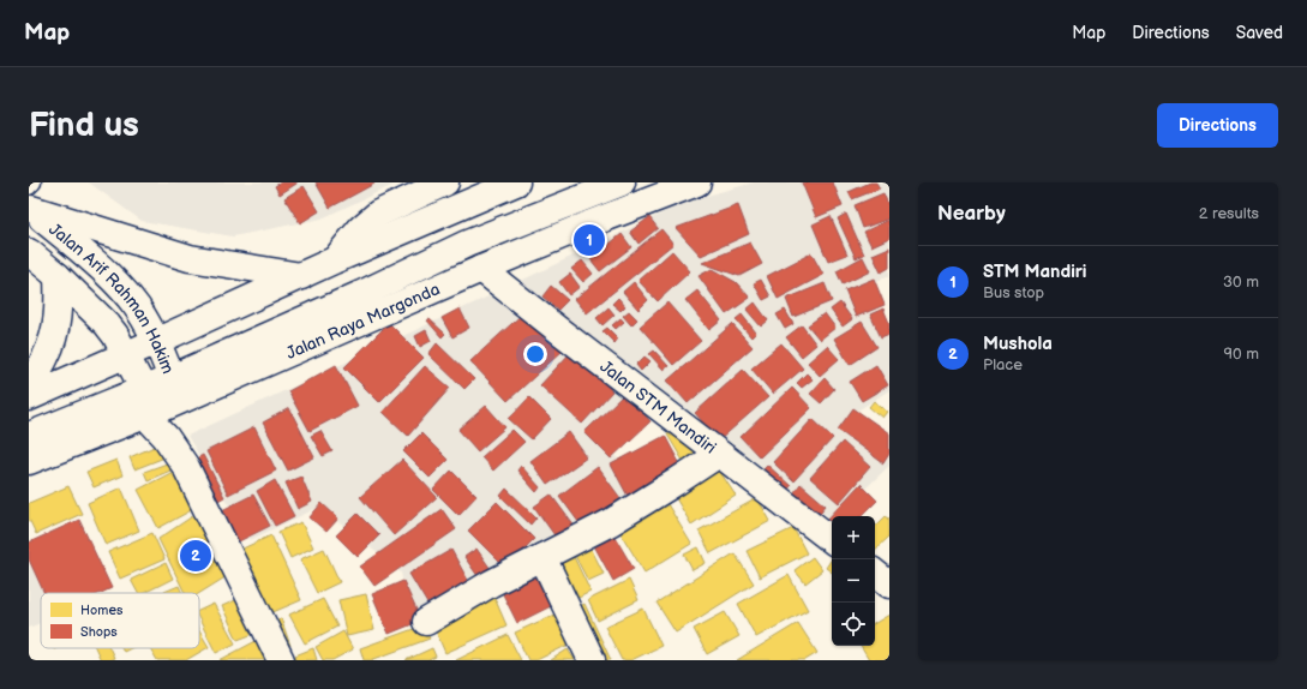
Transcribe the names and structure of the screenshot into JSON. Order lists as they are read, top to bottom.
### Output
{
  "streets": {
    "main road": ["Jalan Arif Rahman Hakim", "Jalan Raya Margonda", "Jalan STM Mandiri"]
  },
  "crossings": [
    ["Jalan Arif Rahman Hakim", "Jalan Raya Margonda"],
    ["Jalan Raya Margonda", "Jalan STM Mandiri"]
  ],
  "legend": ["Homes", "Shops"],
  "page": {
    "header": "Map",
    "nav": ["Map", "Directions", "Saved"],
    "buttons": "Directions",
    "title": "Find us",
    "heading": ["Nearby", "2 results"],
    "pins": ["1", "2"],
    "list": [
      {
        "mark": "1",
        "name": "STM Mandiri",
        "note": "Bus stop",
        "value": "30 m"
      },
      {
        "mark": "2",
        "name": "Mushola",
        "note": "Place",
        "value": "90 m"
      }
    ],
    "map_buttons": ["+", "−"]
  }
}
